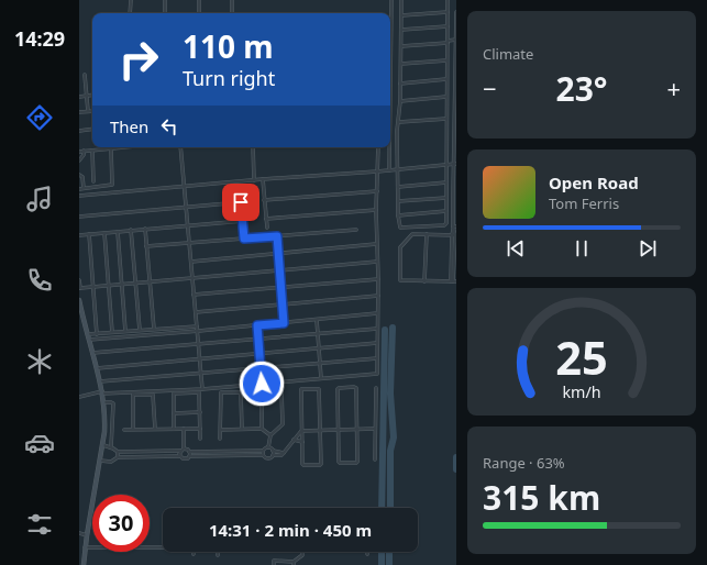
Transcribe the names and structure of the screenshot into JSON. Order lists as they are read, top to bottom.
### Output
{
  "page": {
    "tabs": "14:29",
    "tile": [
      "Climate",
      ["Range · 63%", "315 km"]
    ],
    "turn": ["110 m", "Turn right"],
    "heat": ["−", "23°", "+"],
    "then": "Then",
    "song": ["Open Road", "Tom Ferris"],
    "limit": "30",
    "trip": "14:31 · 2 min · 450 m",
    "gauge": ["25", "km/h"]
  }
}
